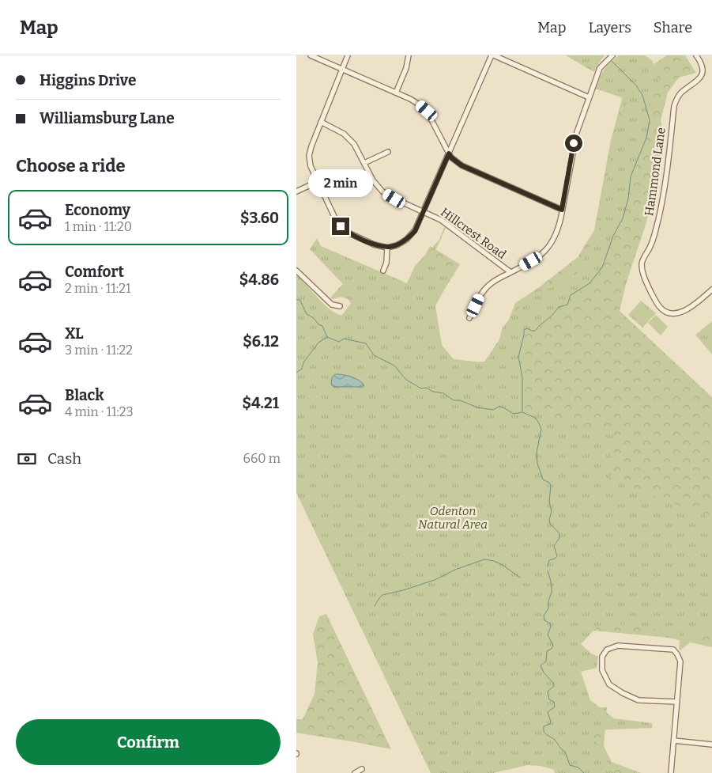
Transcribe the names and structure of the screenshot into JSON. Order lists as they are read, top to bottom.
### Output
{
  "streets": {
    "street": ["Hammond Lane", "Hillcrest Road"]
  },
  "parks": ["Odenton Natural Area"],
  "page": {
    "header": "Map",
    "nav": ["Map", "Layers", "Share"],
    "banner": ["Higgins Drive", "Williamsburg Lane"],
    "heading": "Choose a ride",
    "bubble": "2 min",
    "list": [
      {
        "name": "Economy",
        "note": "1 min · 11:20",
        "value": "$3.60"
      },
      {
        "name": "Comfort",
        "note": "2 min · 11:21",
        "value": "$4.86"
      },
      {
        "name": "XL",
        "note": "3 min · 11:22",
        "value": "$6.12"
      },
      {
        "name": "Black",
        "note": "4 min · 11:23",
        "value": "$4.21"
      }
    ],
    "pay": ["Cash", "660 m"],
    "buttons": "Confirm"
  }
}
